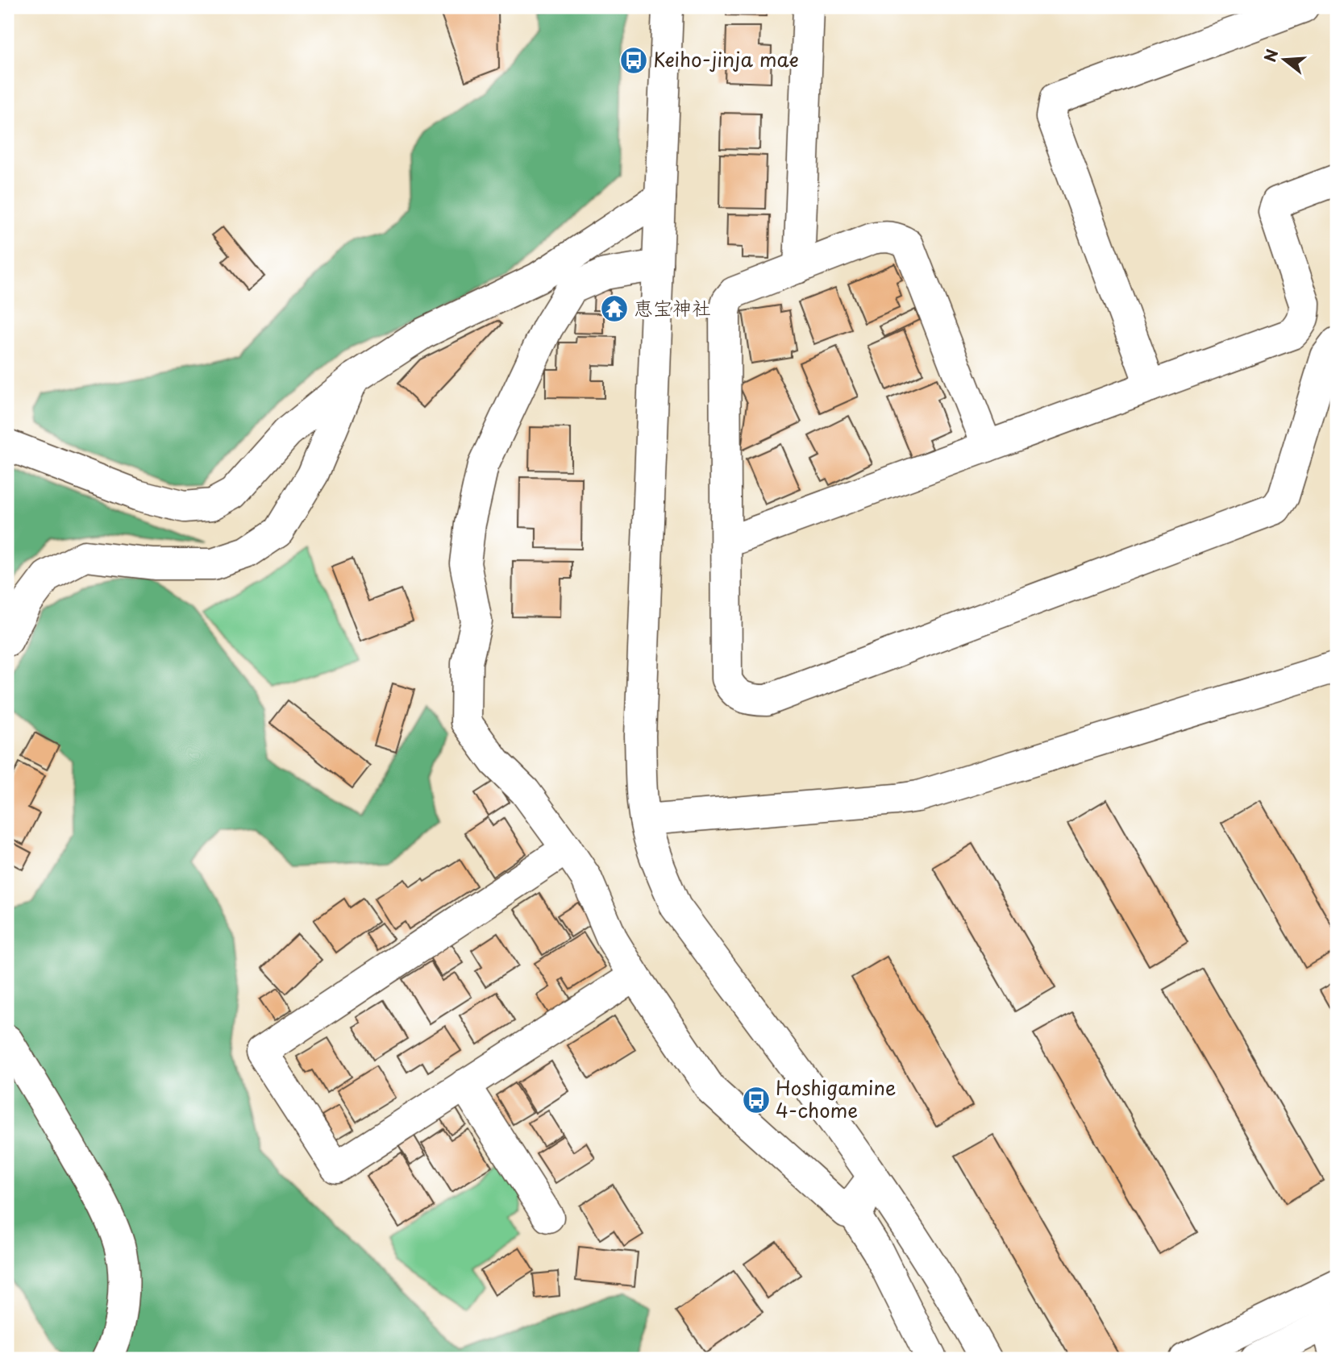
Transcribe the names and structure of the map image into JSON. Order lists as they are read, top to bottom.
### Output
{
  "places": {
    "bus stop": ["Keiho-jinja mae", "Hoshigamine 4-chome"],
    "temple": ["恵宝神社"]
  },
  "north": "left"
}
